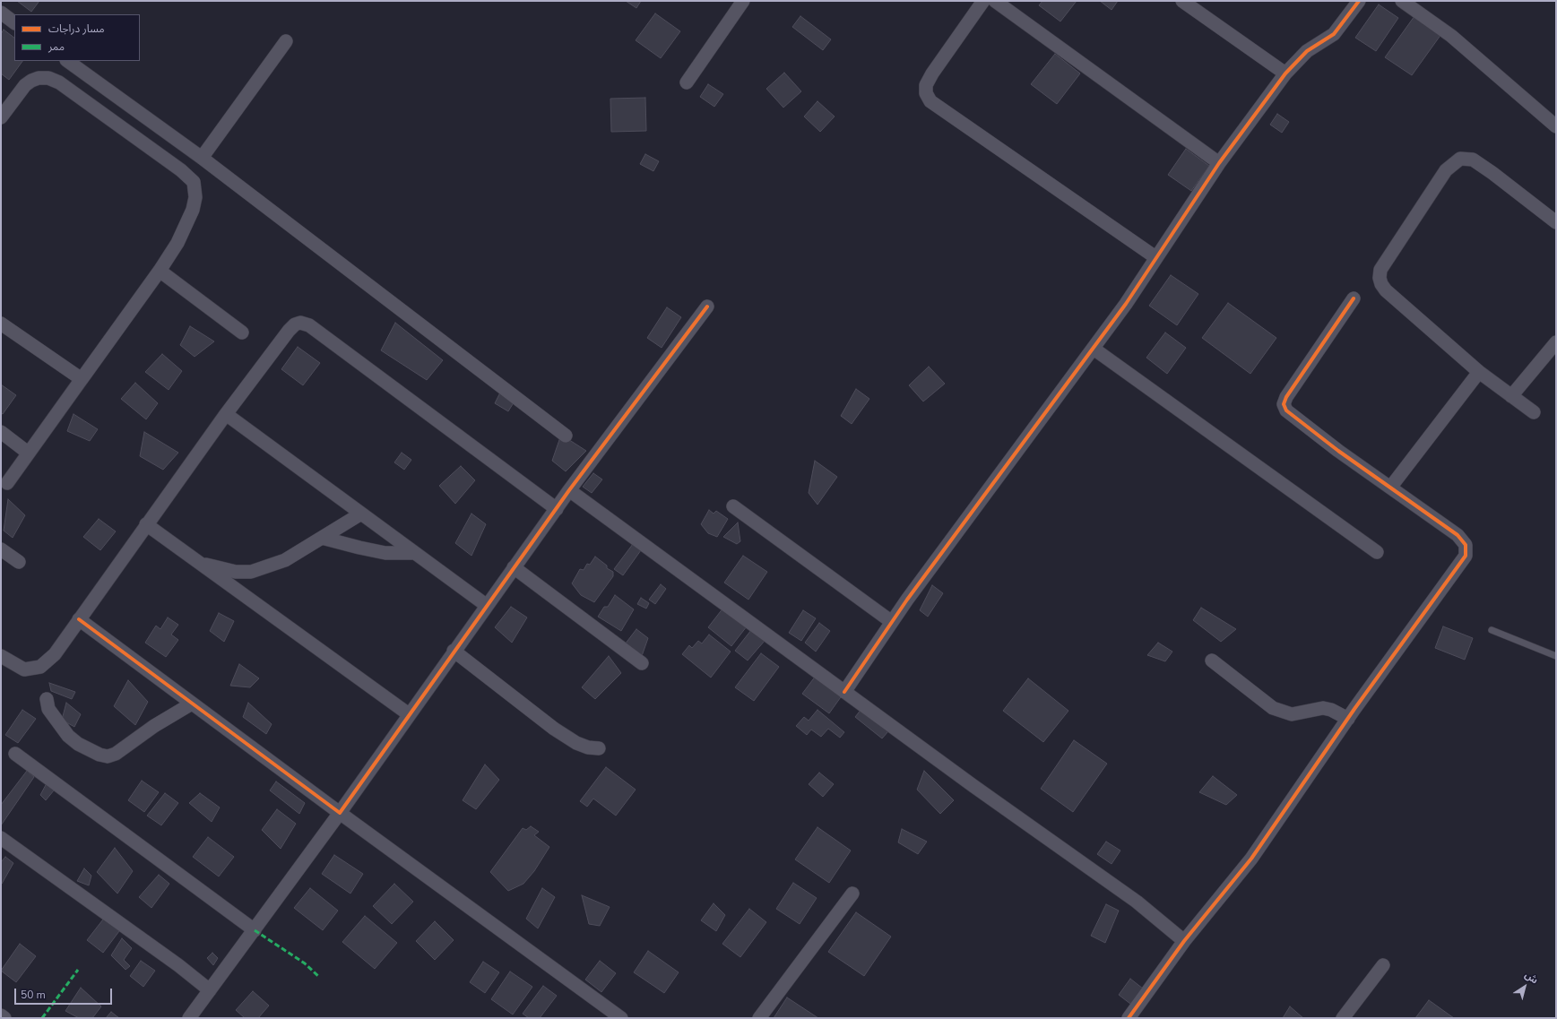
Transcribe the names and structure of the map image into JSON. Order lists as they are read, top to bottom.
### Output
{
  "legend": ["مسار دراجات", "ممر"],
  "scale_bar": "50 m",
  "north": "top right"
}
